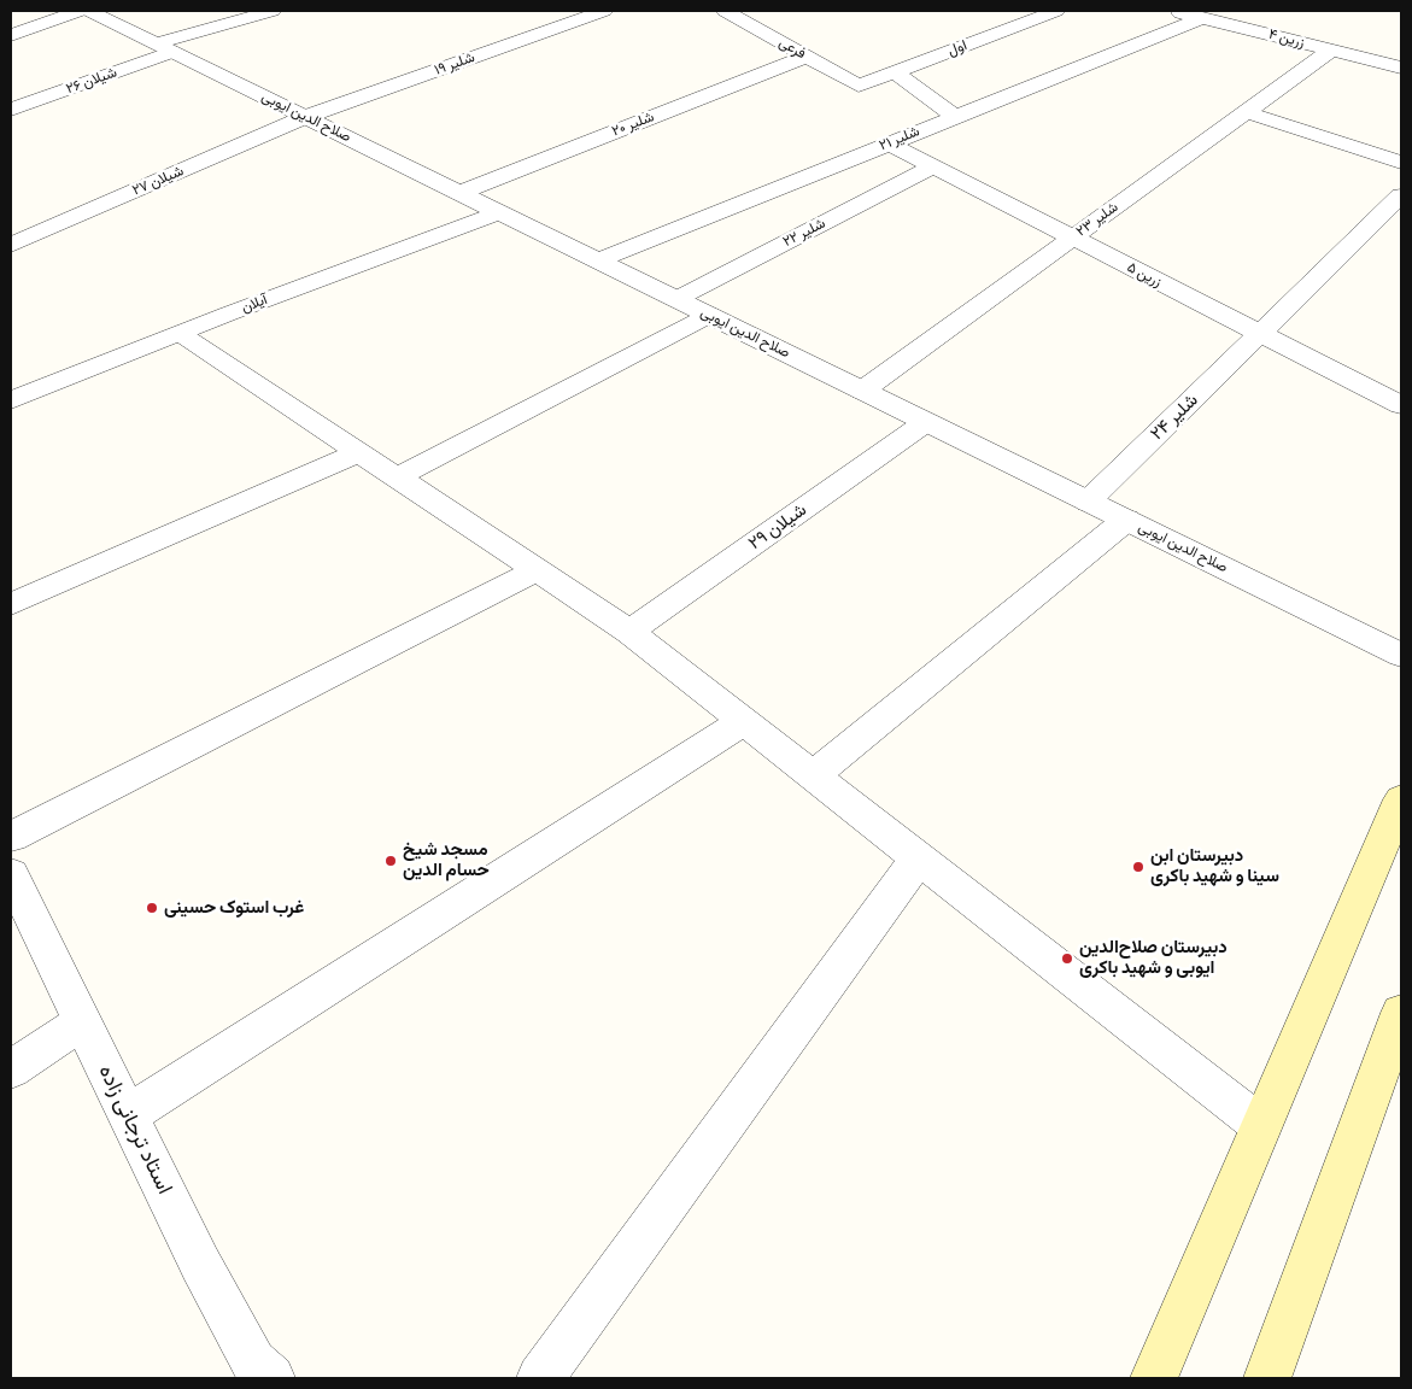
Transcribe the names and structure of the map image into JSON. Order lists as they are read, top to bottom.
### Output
{
  "streets": {
    "street": [
      "زرین ۴",
      "فرعی",
      "اول",
      "شلیر ۱۹",
      "شیلان ۲۶",
      "صلاح الدین ایوبی",
      "شلیر ۲۰",
      "شلیر ۲۱",
      "شیلان ۲۷",
      "شلیر ۲۳",
      "شلیر ۲۲",
      "زرین ۵",
      "آیلان",
      "شلیر ۲۴",
      "شیلان ۲۹",
      "استاد ترجانی زاده"
    ]
  },
  "crossings": [
    ["زرین ۴", "شلیر ۲۱"],
    ["زرین ۴", "شلیر ۲۳"],
    ["فرعی", "اول"],
    ["فرعی", "شلیر ۲۰"],
    ["شلیر ۱۹", "صلاح الدین ایوبی"],
    ["شلیر ۱۹", "شیلان ۲۷"],
    ["شیلان ۲۶", "صلاح الدین ایوبی"],
    ["صلاح الدین ایوبی", "شلیر ۲۰"],
    ["صلاح الدین ایوبی", "شلیر ۲۱"],
    ["صلاح الدین ایوبی", "شیلان ۲۷"],
    ["صلاح الدین ایوبی", "شلیر ۲۳"],
    ["صلاح الدین ایوبی", "شلیر ۲۲"],
    ["صلاح الدین ایوبی", "آیلان"],
    ["صلاح الدین ایوبی", "شلیر ۲۴"],
    ["صلاح الدین ایوبی", "شیلان ۲۹"],
    ["شلیر ۲۱", "زرین ۵"],
    ["شلیر ۲۳", "زرین ۵"],
    ["شلیر ۲۲", "زرین ۵"],
    ["زرین ۵", "شلیر ۲۴"]
  ],
  "places": [
    "مسجد شیخ حسام الدین",
    "دبیرستان ابن سینا و شهید باکری",
    "غرب استوک حسینی",
    "دبیرستان صلاح‌الدین ایوبی و شهید باکری"
  ]
}
